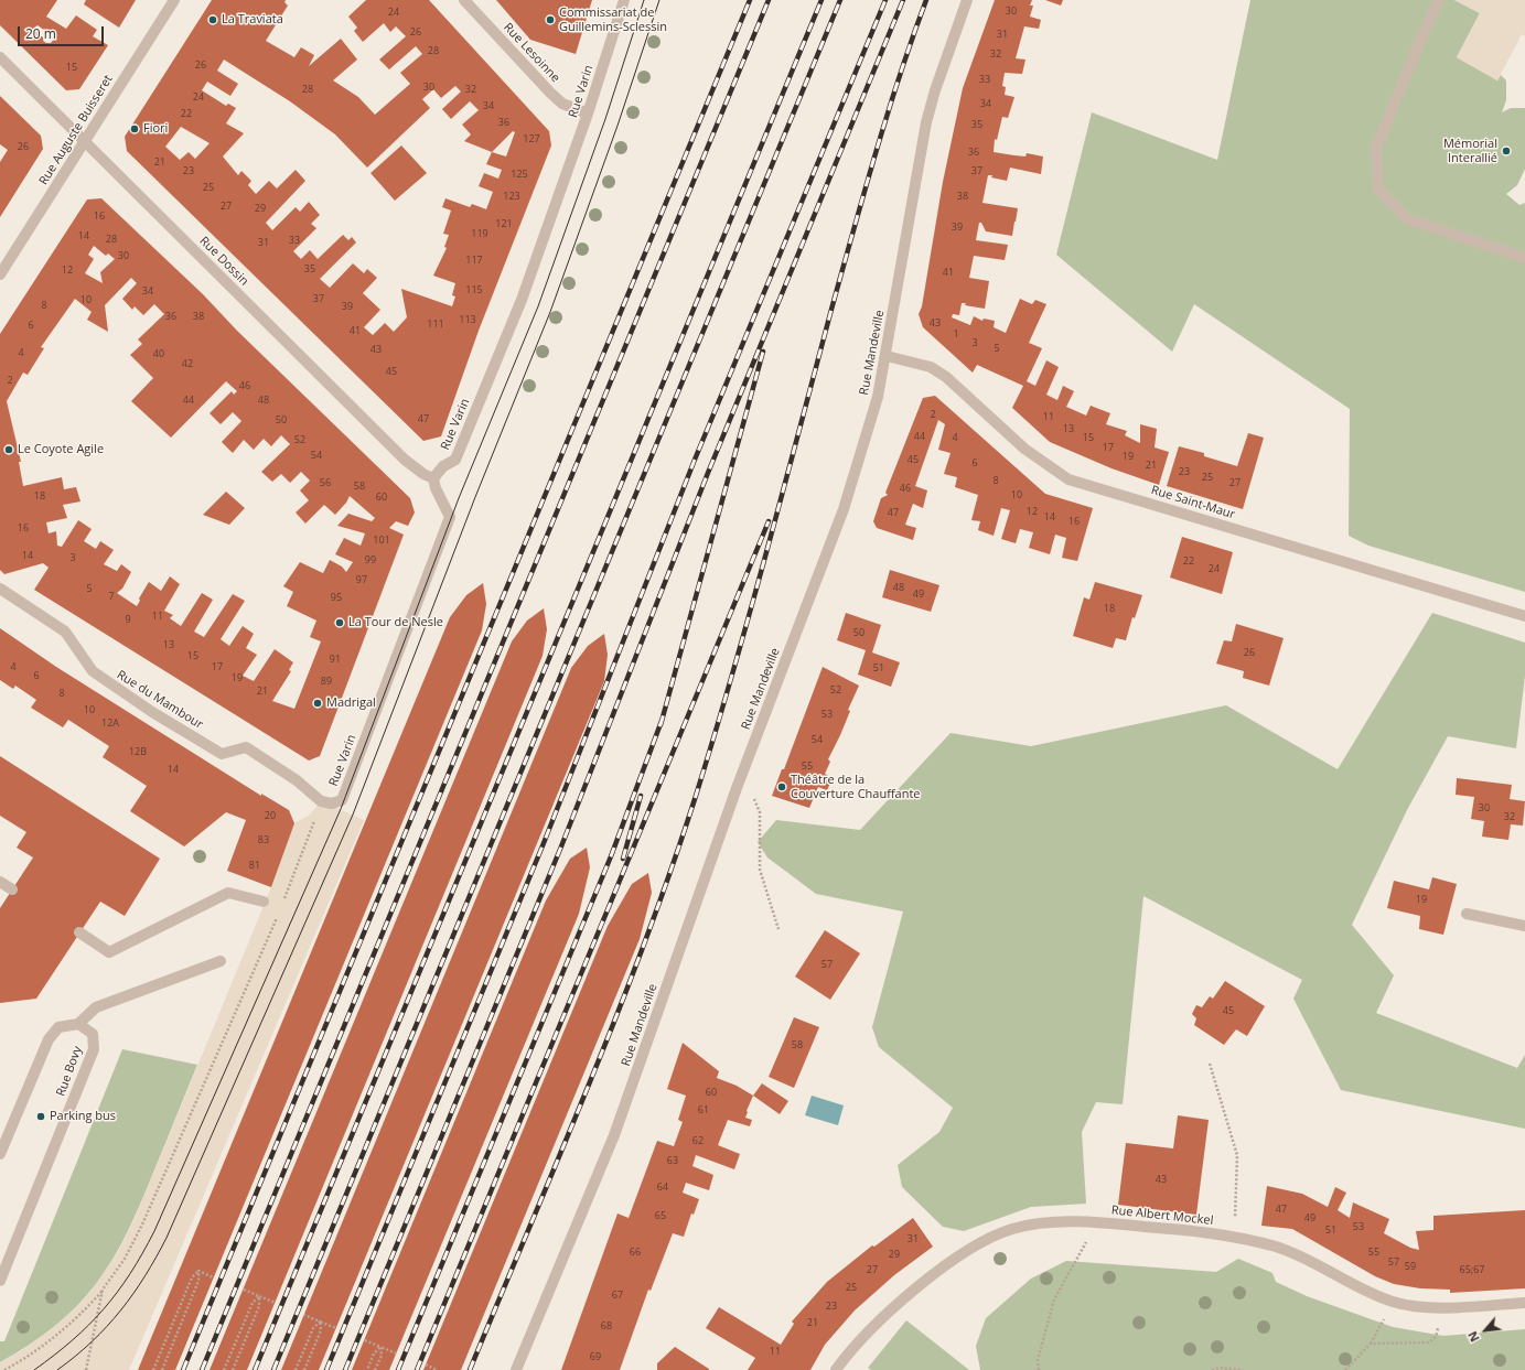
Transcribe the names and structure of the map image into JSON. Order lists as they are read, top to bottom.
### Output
{
  "streets": {
    "street": [
      "Rue Lesoinne",
      "Rue Varin",
      "Rue Auguste Buisseret",
      "Rue Dossin",
      "Rue Mandeville",
      "Rue Saint-Maur",
      "Rue du Mambour",
      "Rue Bovy",
      "Rue Albert Mockel"
    ]
  },
  "crossings": [
    ["Rue Lesoinne", "Rue Varin"],
    ["Rue Varin", "Rue Dossin"],
    ["Rue Varin", "Rue du Mambour"],
    ["Rue Auguste Buisseret", "Rue Dossin"],
    ["Rue Mandeville", "Rue Saint-Maur"]
  ],
  "places": [
    "La Traviata",
    "Commissariat de Guillemins-Sclessin",
    "Fiori",
    "Mémorial Interallié",
    "Le Coyote Agile",
    "La Tour de Nesle",
    "Madrigal",
    "Théâtre de la Couverture Chauffante",
    "Parking bus"
  ],
  "house_numbers": [
    "30",
    "24",
    "26",
    "31",
    "28",
    "32",
    "26",
    "15",
    "33",
    "30",
    "28",
    "32",
    "24",
    "34",
    "34",
    "22",
    "36",
    "35",
    "127",
    "26",
    "36",
    "21",
    "23",
    "37",
    "125",
    "25",
    "123",
    "38",
    "27",
    "29",
    "16",
    "121",
    "39",
    "119",
    "14",
    "28",
    "33",
    "31",
    "30",
    "117",
    "35",
    "12",
    "41",
    "115",
    "34",
    "37",
    "10",
    "8",
    "39",
    "36",
    "38",
    "113",
    "43",
    "111",
    "6",
    "41",
    "1",
    "3",
    "5",
    "43",
    "4",
    "40",
    "42",
    "45",
    "2",
    "46",
    "44",
    "48",
    "2",
    "11",
    "47",
    "50",
    "13",
    "44",
    "4",
    "15",
    "52",
    "17",
    "54",
    "19",
    "45",
    "6",
    "21",
    "23",
    "25",
    "8",
    "56",
    "27",
    "58",
    "46",
    "10",
    "18",
    "60",
    "12",
    "47",
    "14",
    "16",
    "16",
    "101",
    "14",
    "3",
    "99",
    "22",
    "24",
    "97",
    "48",
    "5",
    "49",
    "7",
    "95",
    "18",
    "11",
    "9",
    "50",
    "13",
    "26",
    "15",
    "91",
    "4",
    "17",
    "51",
    "6",
    "19",
    "89",
    "52",
    "21",
    "8",
    "10",
    "53",
    "12A",
    "54",
    "12B",
    "55",
    "14",
    "30",
    "20",
    "32",
    "83",
    "81",
    "19",
    "57",
    "45",
    "58",
    "60",
    "61",
    "62",
    "63",
    "43",
    "64",
    "47",
    "65",
    "49",
    "53",
    "51",
    "31",
    "66",
    "55",
    "29",
    "57",
    "59",
    "27",
    "65;67",
    "25",
    "67",
    "23",
    "21",
    "68",
    "11",
    "69"
  ],
  "scale_bar": "20 m",
  "north": "bottom left"
}
